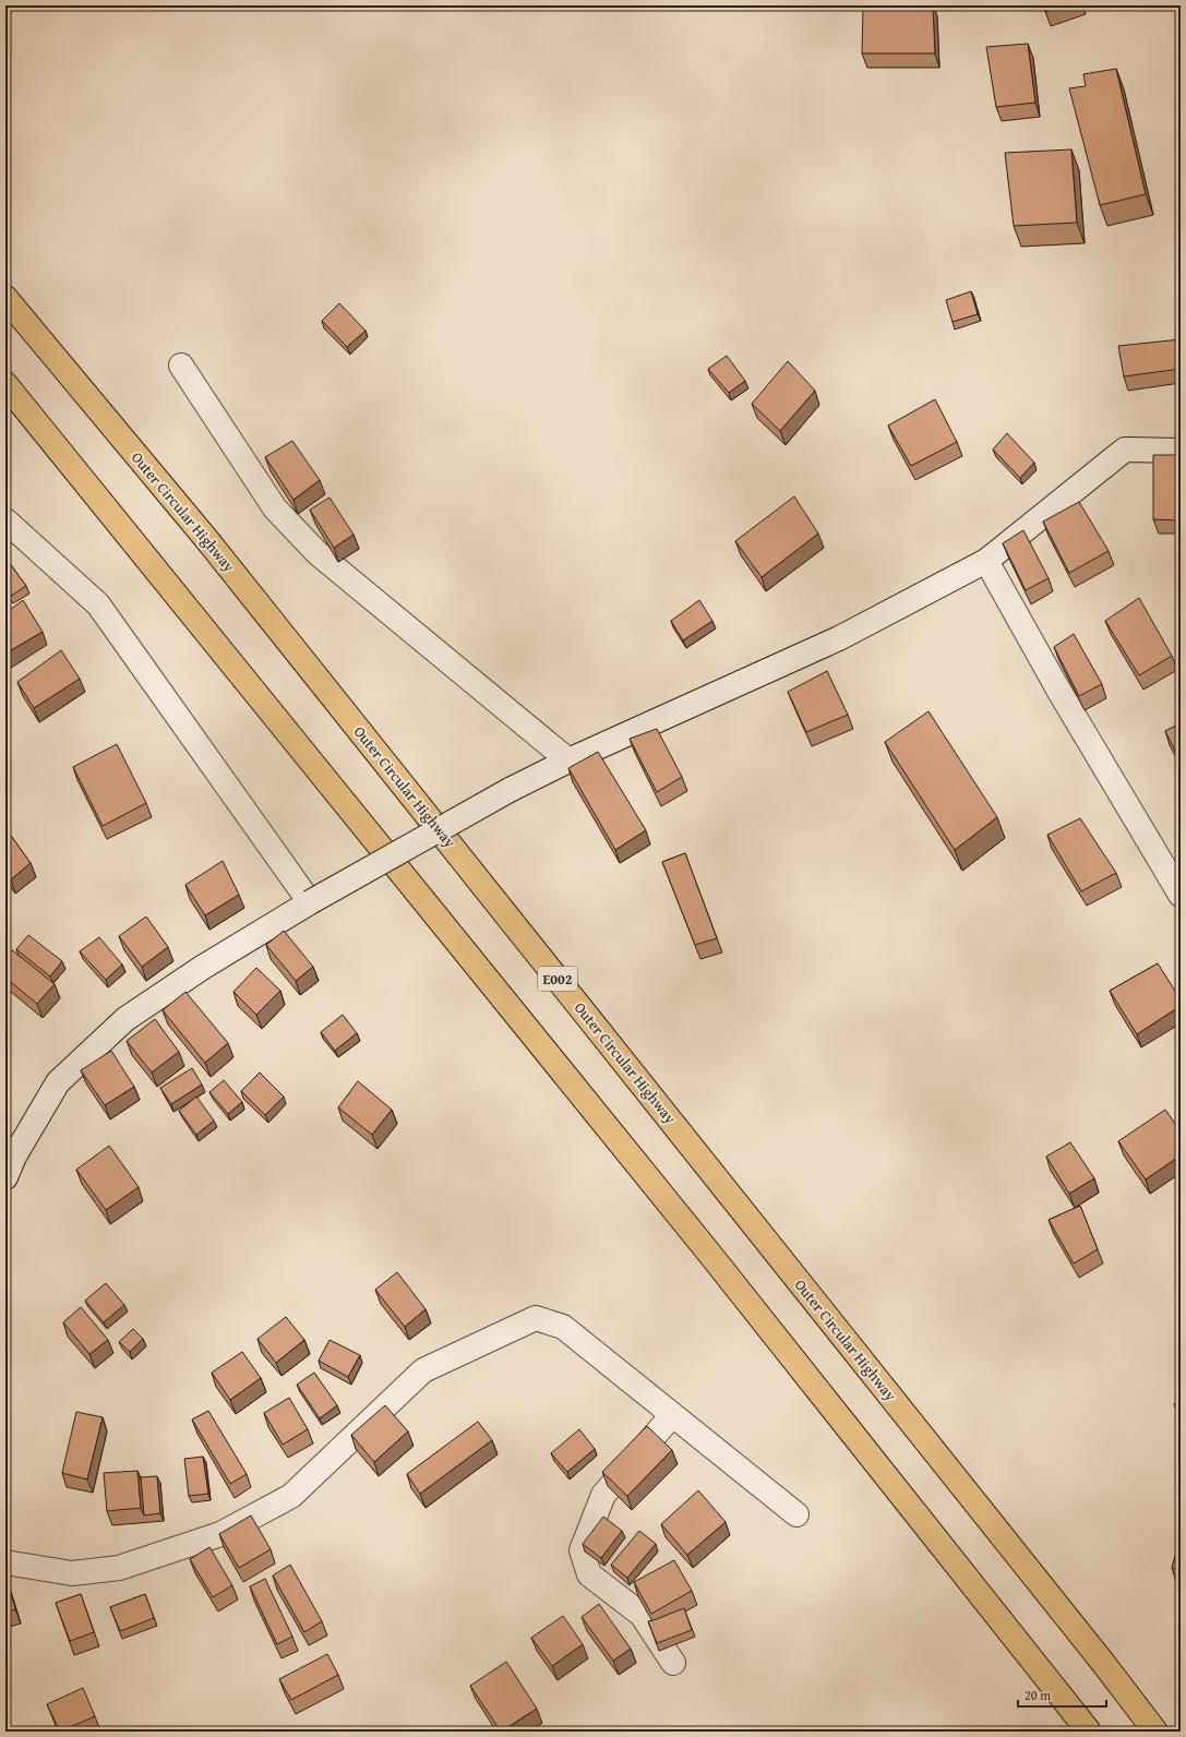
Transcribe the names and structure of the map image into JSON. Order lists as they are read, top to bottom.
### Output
{
  "streets": {
    "highway": ["Outer Circular Highway", "E002"]
  },
  "scale_bar": "20 m"
}
